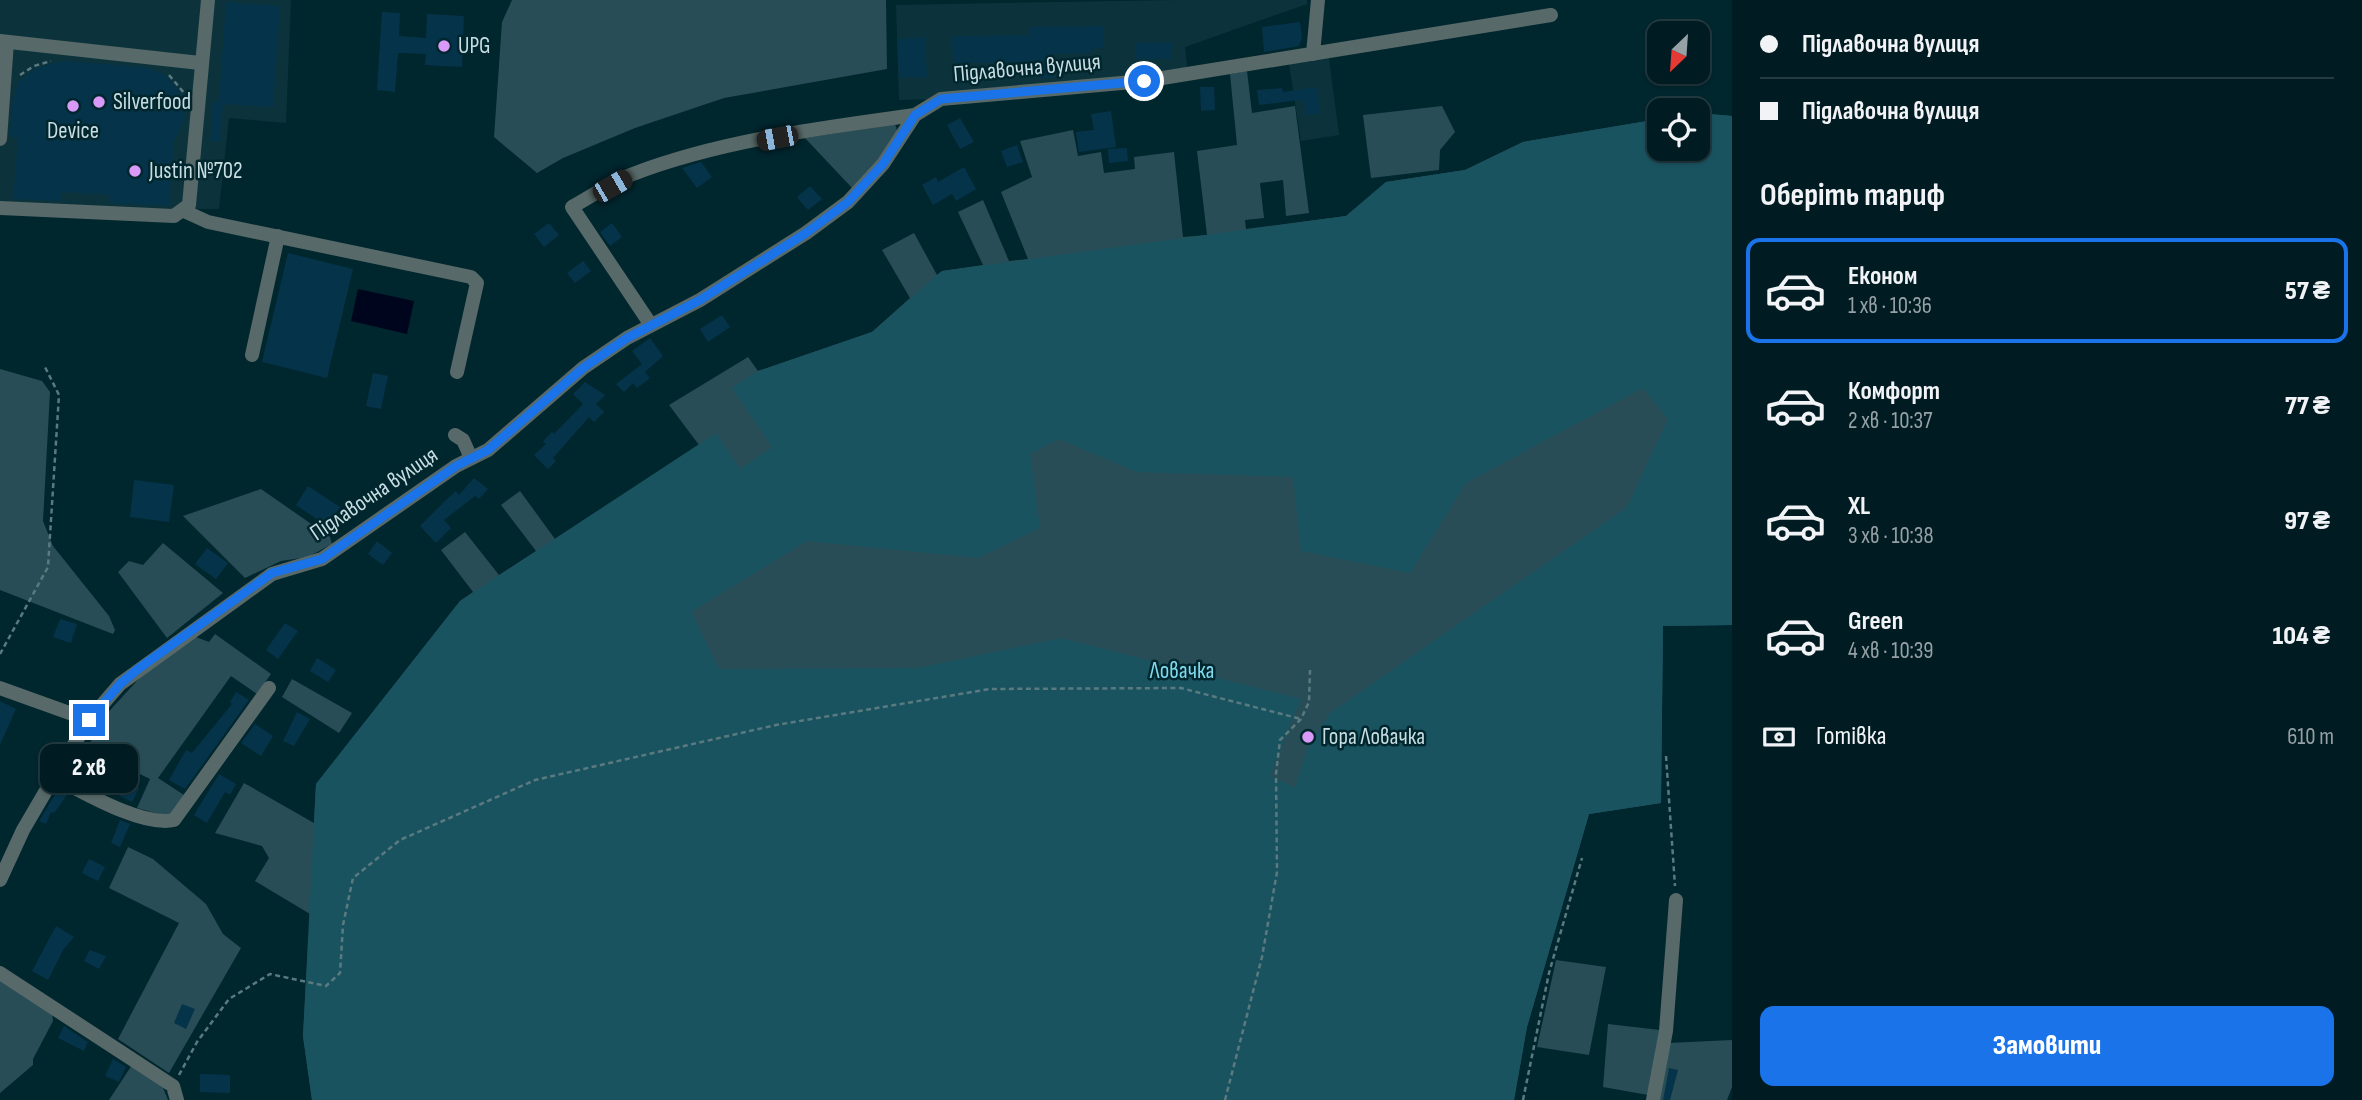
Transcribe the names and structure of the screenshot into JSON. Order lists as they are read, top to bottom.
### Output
{
  "streets": {
    "street": ["Підлавочна вулиця"]
  },
  "parks": ["Ловачка"],
  "places": [
    "UPG",
    "Silverfood",
    "Device",
    "Justin №702",
    "Гора Ловачка"
  ],
  "north": "bottom left",
  "page": {
    "banner": ["Підлавочна вулиця", "Підлавочна вулиця"],
    "heading": "Оберіть тариф",
    "list": [
      {
        "name": "Економ",
        "note": "1 хв · 10:36",
        "value": "57 ₴"
      },
      {
        "name": "Комфорт",
        "note": "2 хв · 10:37",
        "value": "77 ₴"
      },
      {
        "name": "XL",
        "note": "3 хв · 10:38",
        "value": "97 ₴"
      },
      {
        "name": "Green",
        "note": "4 хв · 10:39",
        "value": "104 ₴"
      }
    ],
    "pay": ["Готівка", "610 m"],
    "bubble": "2 хв",
    "buttons": "Замовити"
  }
}
